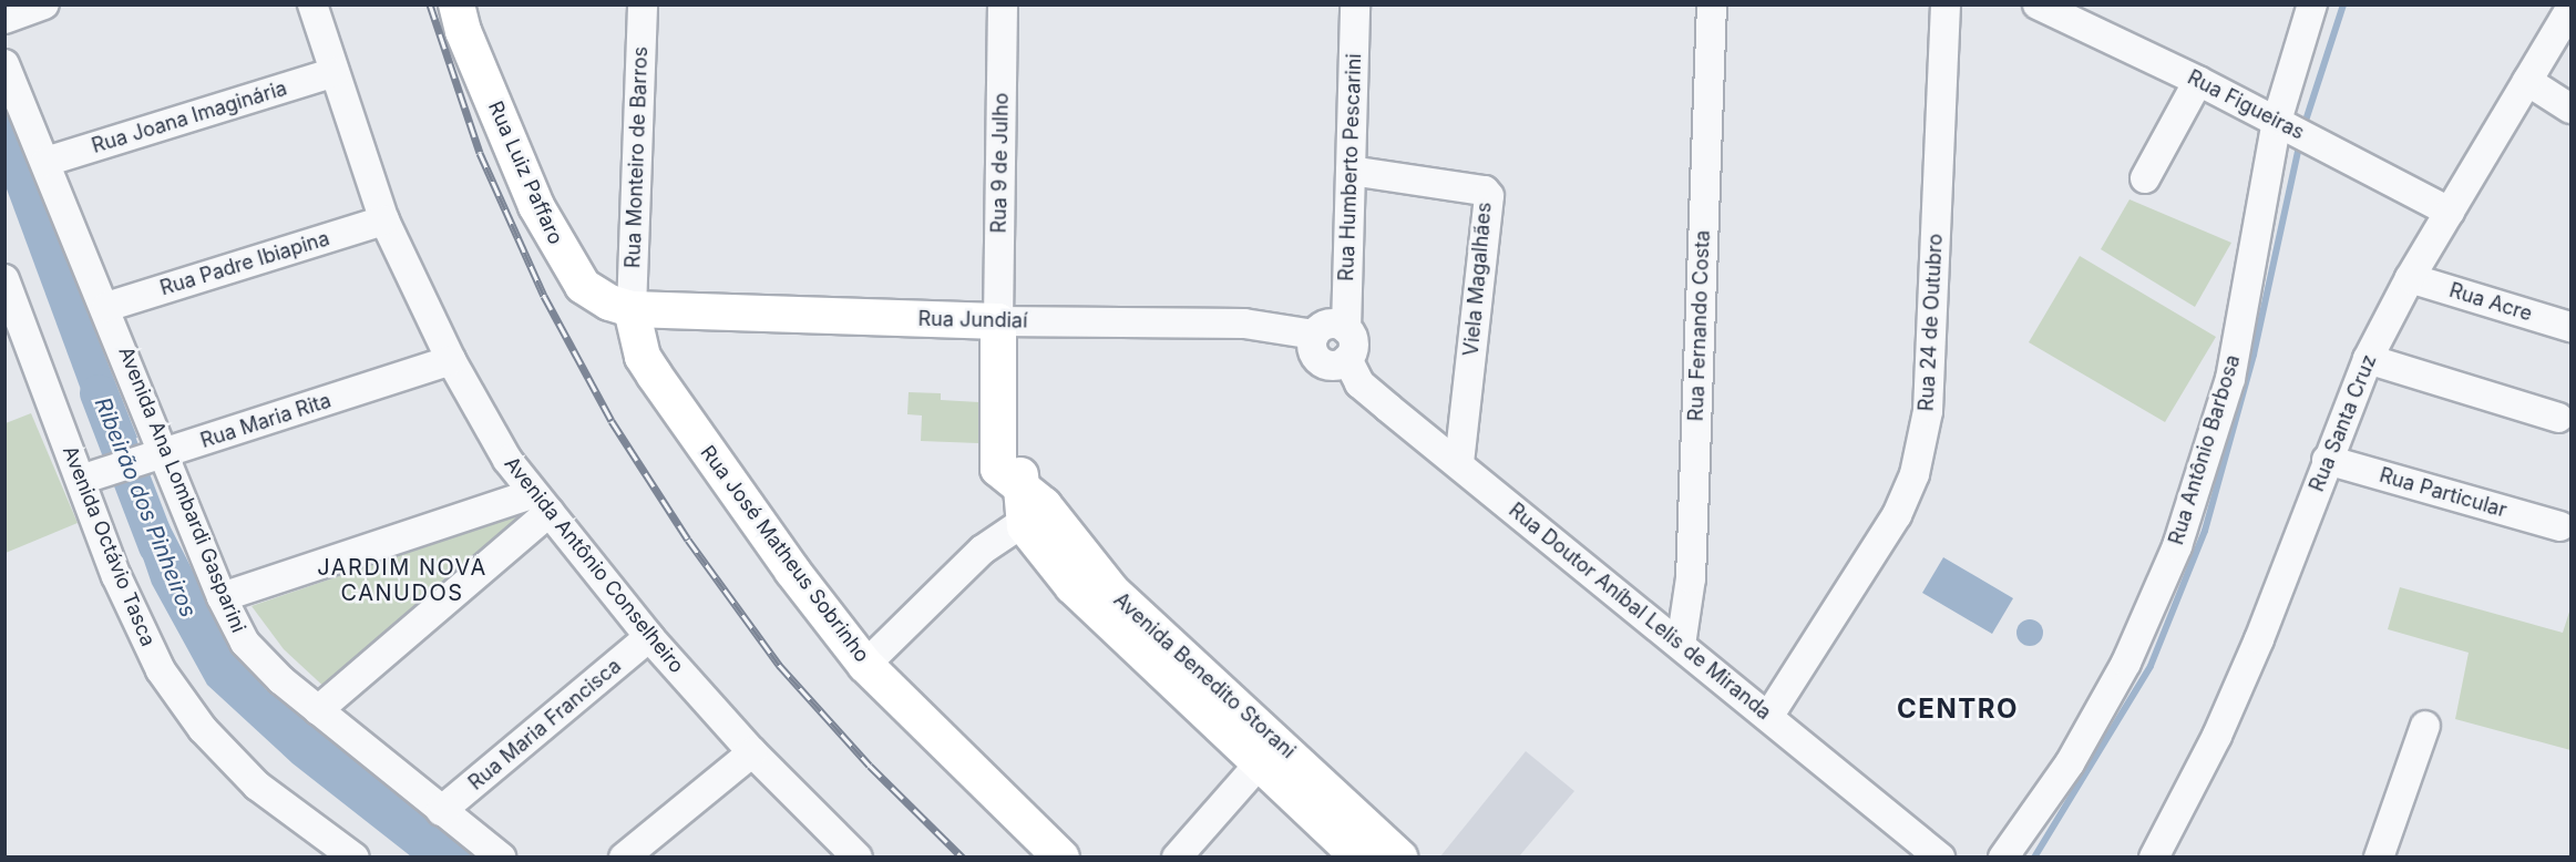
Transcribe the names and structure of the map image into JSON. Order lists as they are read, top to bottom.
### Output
{
  "streets": {
    "main road": [
      "Rua Luiz Paffaro",
      "Rua Jundiaí",
      "Rua José Matheus Sobrinho",
      "Avenida Benedito Storani"
    ],
    "street": [
      "Rua Figueiras",
      "Rua Joana Imaginária",
      "Rua Monteiro de Barros",
      "Rua 9 de Julho",
      "Rua Humberto Pescarini",
      "Rua Padre Ibiapina",
      "Viela Magalhães",
      "Rua Acre",
      "Rua 24 de Outubro",
      "Rua Fernando Costa",
      "Rua Maria Rita",
      "Rua Santa Cruz",
      "Rua Antônio Barbosa",
      "Avenida Ana Lombardi Gasparini",
      "Rua Particular",
      "Avenida Octávio Tasca",
      "Avenida Antônio Conselheiro",
      "Rua Doutor Aníbal Lelis de Miranda",
      "Rua Maria Francisca"
    ]
  },
  "crossings": [
    ["Rua Figueiras", "Rua Santa Cruz"],
    ["Rua Figueiras", "Rua Antônio Barbosa"],
    ["Rua Joana Imaginária", "Avenida Ana Lombardi Gasparini"],
    ["Rua Joana Imaginária", "Avenida Antônio Conselheiro"],
    ["Rua Monteiro de Barros", "Rua Luiz Paffaro"],
    ["Rua Monteiro de Barros", "Rua Jundiaí"],
    ["Rua Monteiro de Barros", "Rua José Matheus Sobrinho"],
    ["Rua 9 de Julho", "Rua Jundiaí"],
    ["Rua 9 de Julho", "Avenida Benedito Storani"],
    ["Rua Humberto Pescarini", "Viela Magalhães"],
    ["Rua Humberto Pescarini", "Rua Jundiaí"],
    ["Rua Humberto Pescarini", "Rua Doutor Aníbal Lelis de Miranda"],
    ["Rua Luiz Paffaro", "Rua Jundiaí"],
    ["Rua Luiz Paffaro", "Rua José Matheus Sobrinho"],
    ["Rua Padre Ibiapina", "Avenida Ana Lombardi Gasparini"],
    ["Rua Padre Ibiapina", "Avenida Antônio Conselheiro"],
    ["Viela Magalhães", "Rua Doutor Aníbal Lelis de Miranda"],
    ["Rua Acre", "Rua Santa Cruz"],
    ["Rua Jundiaí", "Rua José Matheus Sobrinho"],
    ["Rua Jundiaí", "Rua Doutor Aníbal Lelis de Miranda"],
    ["Rua Jundiaí", "Avenida Benedito Storani"],
    ["Rua 24 de Outubro", "Rua Doutor Aníbal Lelis de Miranda"],
    ["Rua Fernando Costa", "Rua Doutor Aníbal Lelis de Miranda"],
    ["Rua Maria Rita", "Avenida Ana Lombardi Gasparini"],
    ["Rua Maria Rita", "Avenida Octávio Tasca"],
    ["Rua Maria Rita", "Avenida Antônio Conselheiro"],
    ["Rua Santa Cruz", "Rua Particular"],
    ["Avenida Ana Lombardi Gasparini", "Rua Maria Francisca"],
    ["Avenida Antônio Conselheiro", "Rua Maria Francisca"]
  ],
  "districts": ["JARDIM NOVA CANUDOS", "CENTRO"],
  "water": ["Ribeirão dos Pinheiros"]
}
